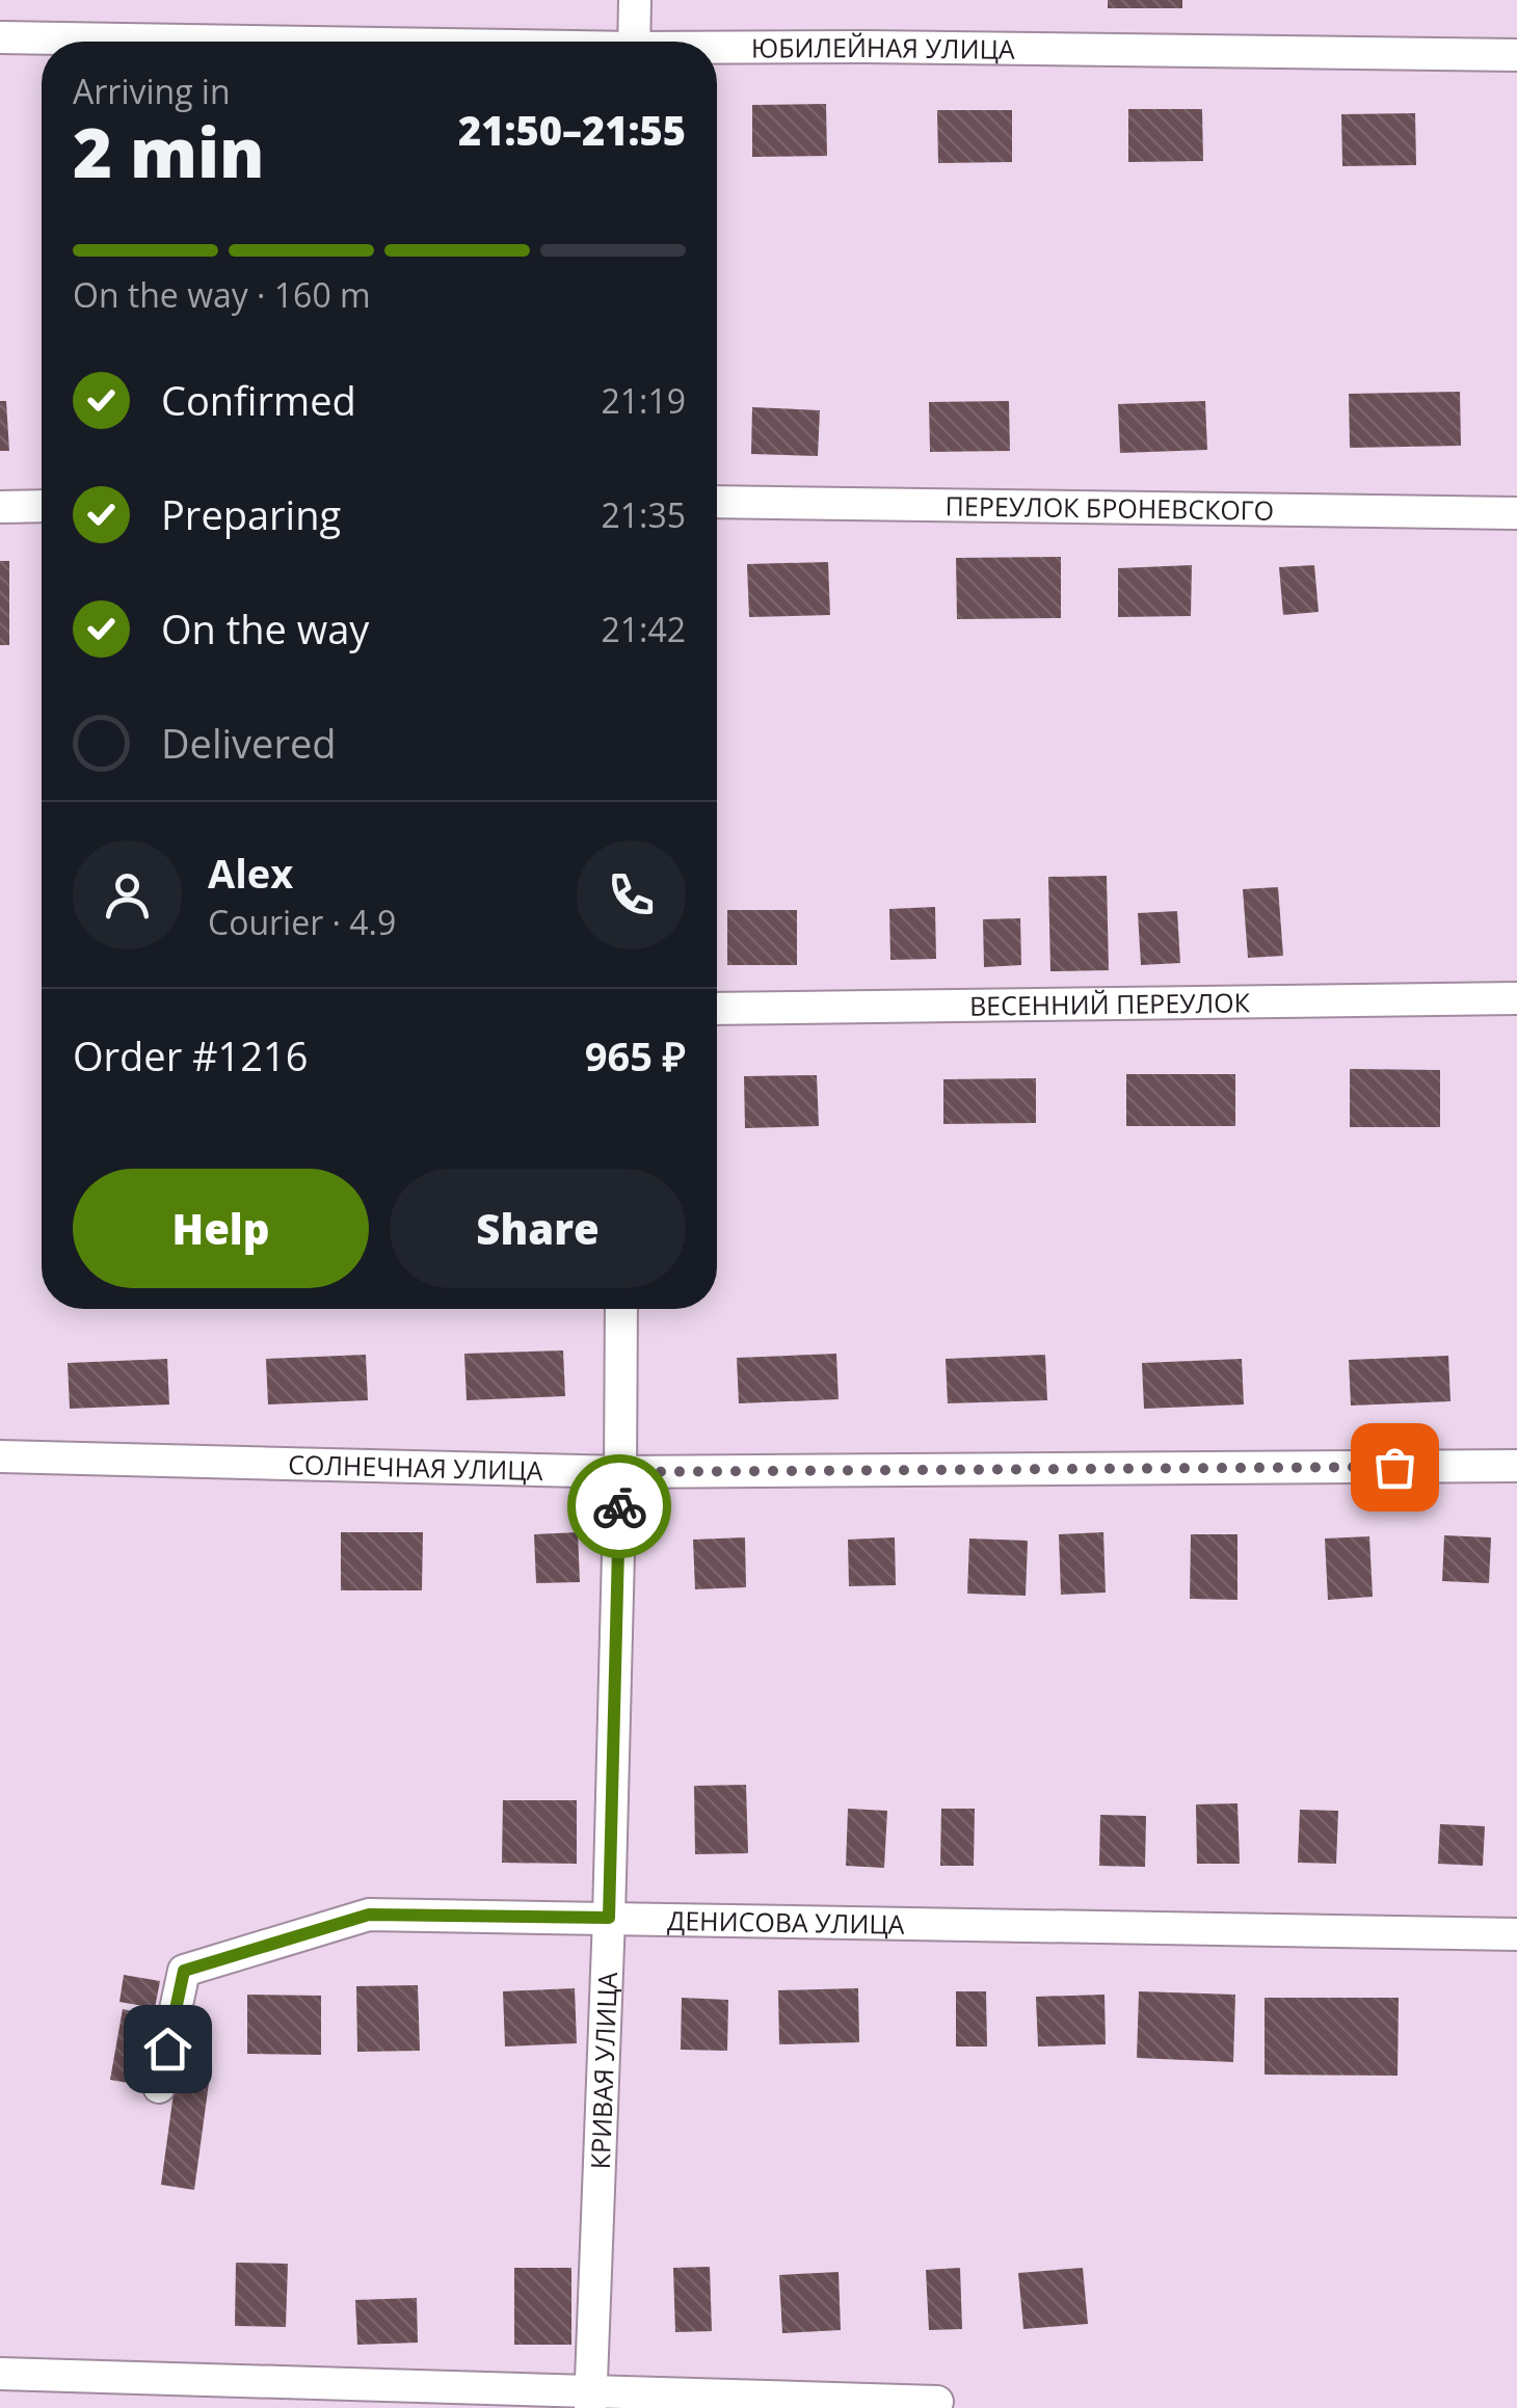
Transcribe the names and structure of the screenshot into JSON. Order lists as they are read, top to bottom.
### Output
{
  "streets": {
    "street": [
      "ЮБИЛЕЙНАЯ УЛИЦА",
      "ПЕРЕУЛОК БРОНЕВСКОГО",
      "ВЕСЕННИЙ ПЕРЕУЛОК",
      "СОЛНЕЧНАЯ УЛИЦА",
      "ДЕНИСОВА УЛИЦА",
      "КРИВАЯ УЛИЦА"
    ]
  },
  "crossings": [
    ["СОЛНЕЧНАЯ УЛИЦА", "КРИВАЯ УЛИЦА"],
    ["ДЕНИСОВА УЛИЦА", "КРИВАЯ УЛИЦА"]
  ],
  "page": {
    "heading": ["2 min", "Arriving in", "21:50–21:55"],
    "panel": [
      "Alex",
      "Courier · 4.9",
      "Order #1216",
      "965 ₽"
    ],
    "bar": "On the way · 160 m",
    "list": [
      ["Confirmed", "21:19"],
      ["Preparing", "21:35"],
      ["On the way", "21:42"],
      "Delivered"
    ],
    "buttons": ["Help", "Share"]
  }
}
